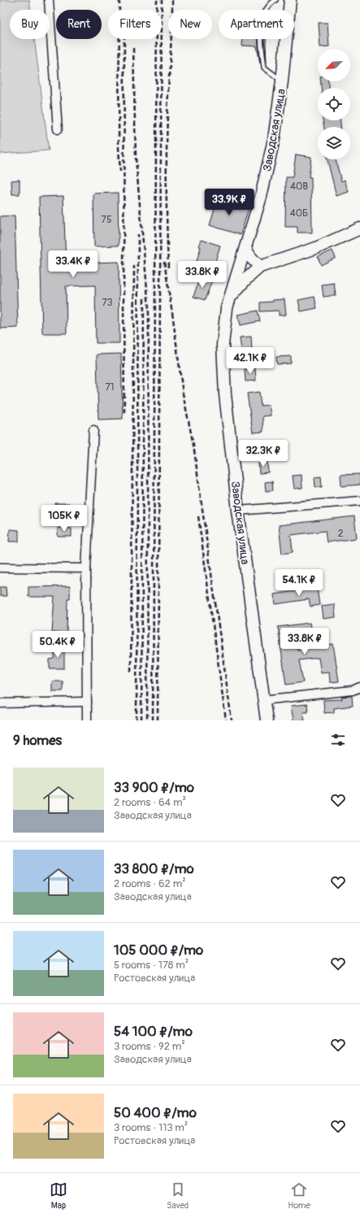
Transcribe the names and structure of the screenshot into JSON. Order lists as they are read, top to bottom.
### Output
{
  "streets": {
    "main road": ["Заводская улица"]
  },
  "house_numbers": [
    "40В",
    "40Б",
    "75",
    "73",
    "71",
    "2"
  ],
  "north": "bottom left",
  "page": {
    "chip": [
      "Buy",
      "Rent",
      "Filters",
      "New",
      "Apartment"
    ],
    "price": [
      "33.9K ₽",
      "33.4K ₽",
      "33.8K ₽",
      "42.1K ₽",
      "32.3K ₽",
      "105K ₽",
      "54.1K ₽",
      "33.8K ₽",
      "50.4K ₽"
    ],
    "heading": "9 homes",
    "list": [
      {
        "name": "33 900 ₽/mo",
        "note": "2 rooms · 64 m² · Заводская улица"
      },
      {
        "name": "33 800 ₽/mo",
        "note": "2 rooms · 62 m² · Заводская улица"
      },
      {
        "name": "105 000 ₽/mo",
        "note": "5 rooms · 178 m² · Ростовская улица"
      },
      {
        "name": "54 100 ₽/mo",
        "note": "3 rooms · 92 m² · Заводская улица"
      },
      {
        "name": "50 400 ₽/mo",
        "note": "3 rooms · 113 m² · Ростовская улица"
      }
    ],
    "tabs": ["Map", "Saved", "Home"]
  }
}
